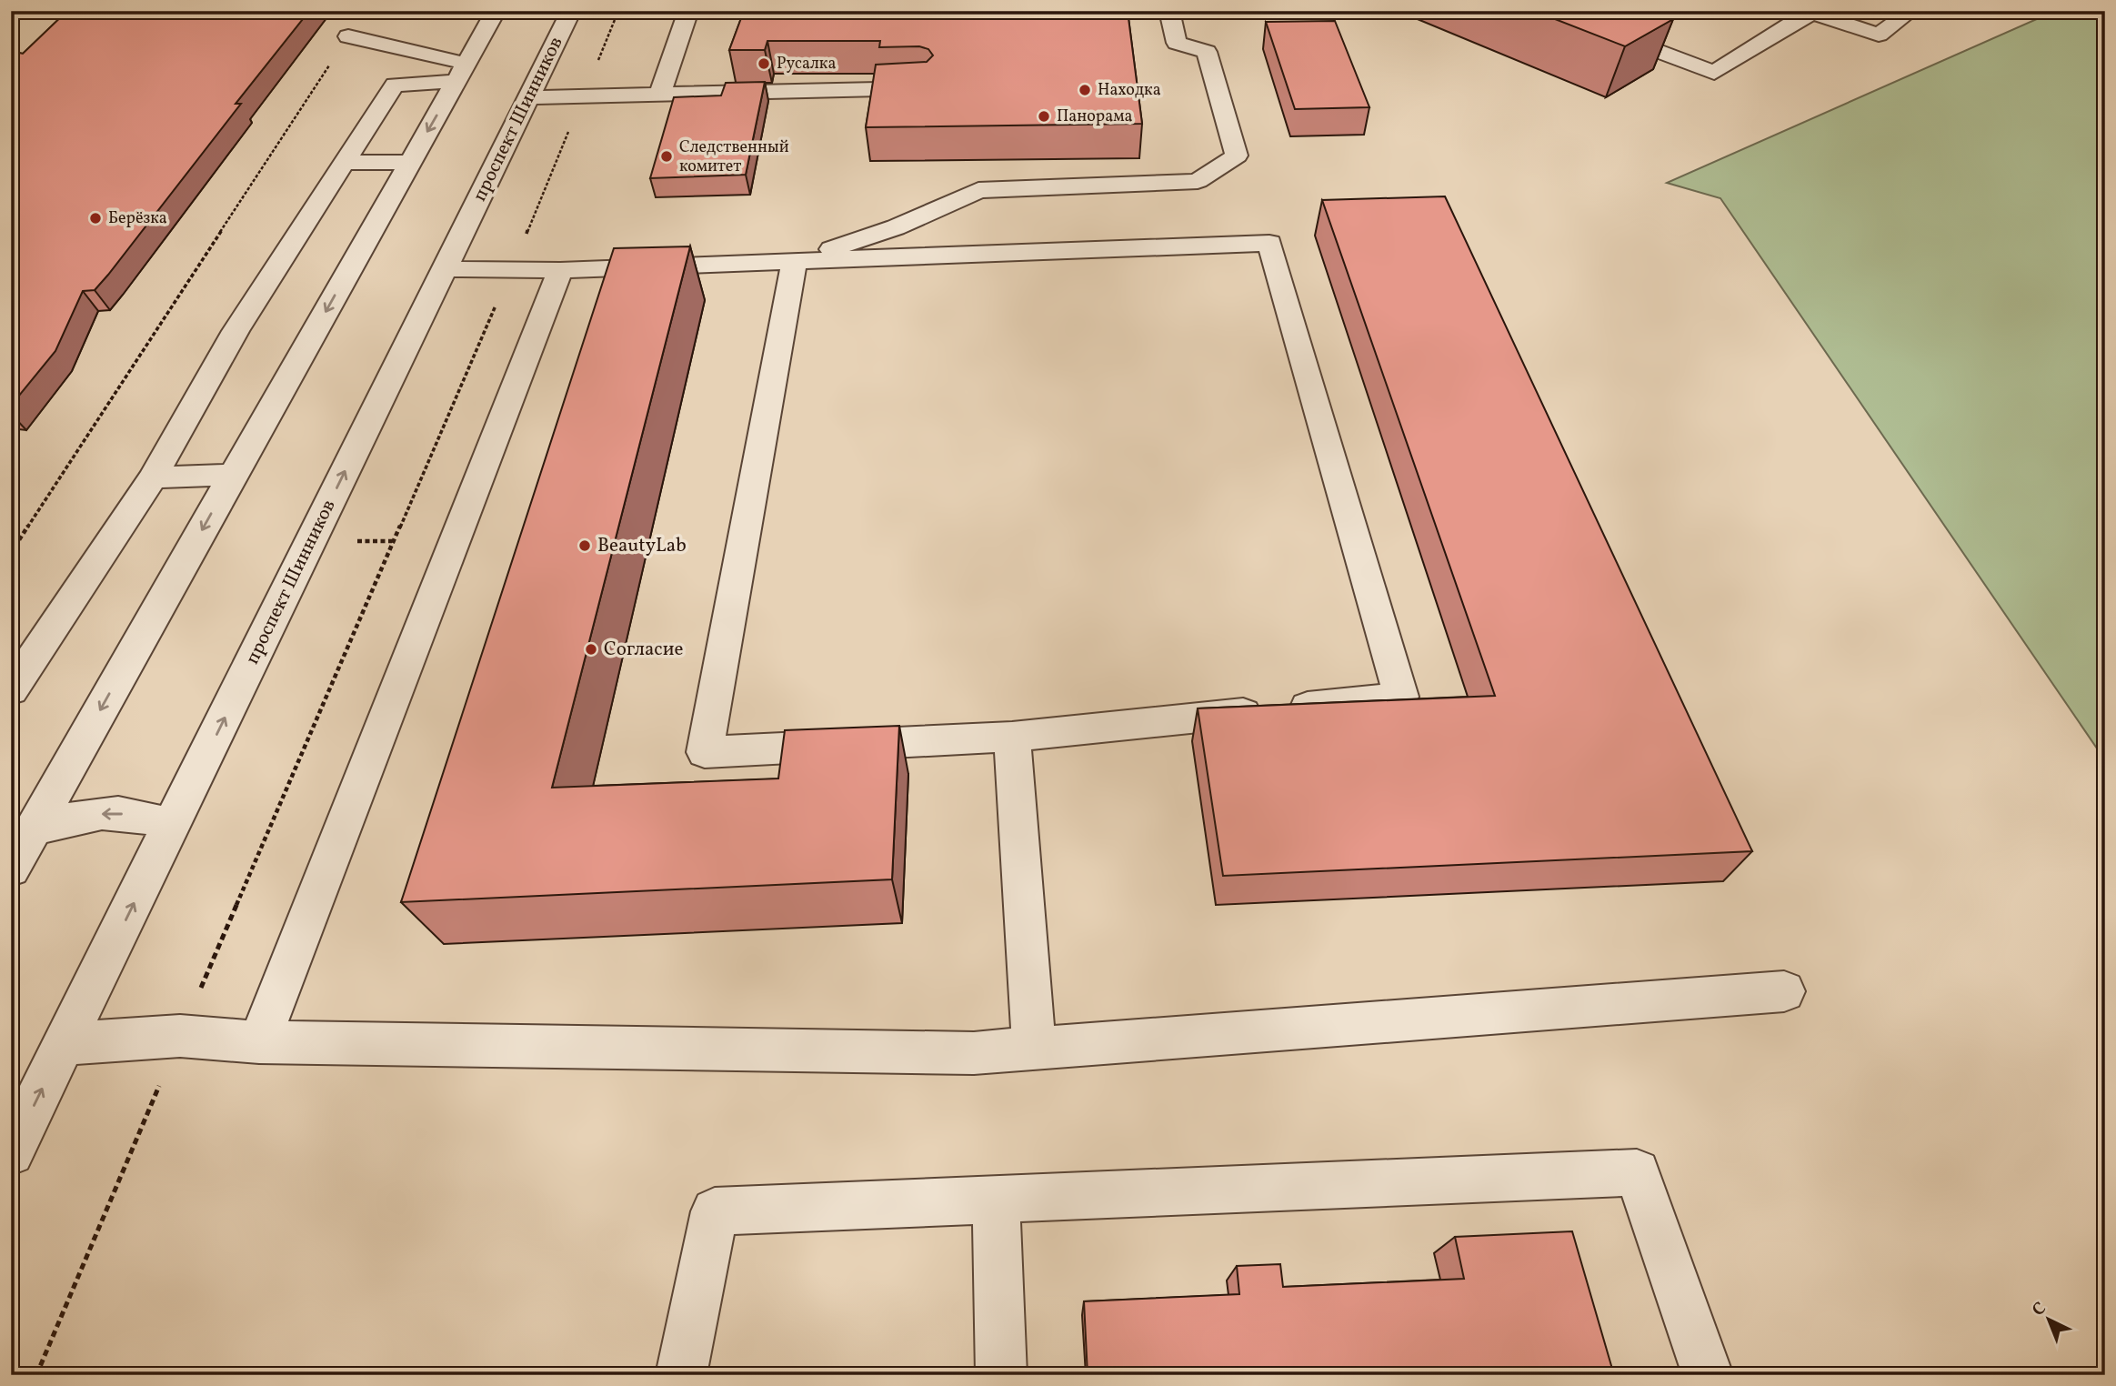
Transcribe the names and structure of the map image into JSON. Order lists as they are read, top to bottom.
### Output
{
  "streets": {
    "street": ["проспект Шинников"]
  },
  "places": [
    "Русалка",
    "Находка",
    "Панорама",
    "Следственный комитет",
    "Берёзка",
    "BeautyLab",
    "Согласие"
  ],
  "north": "top left"
}
